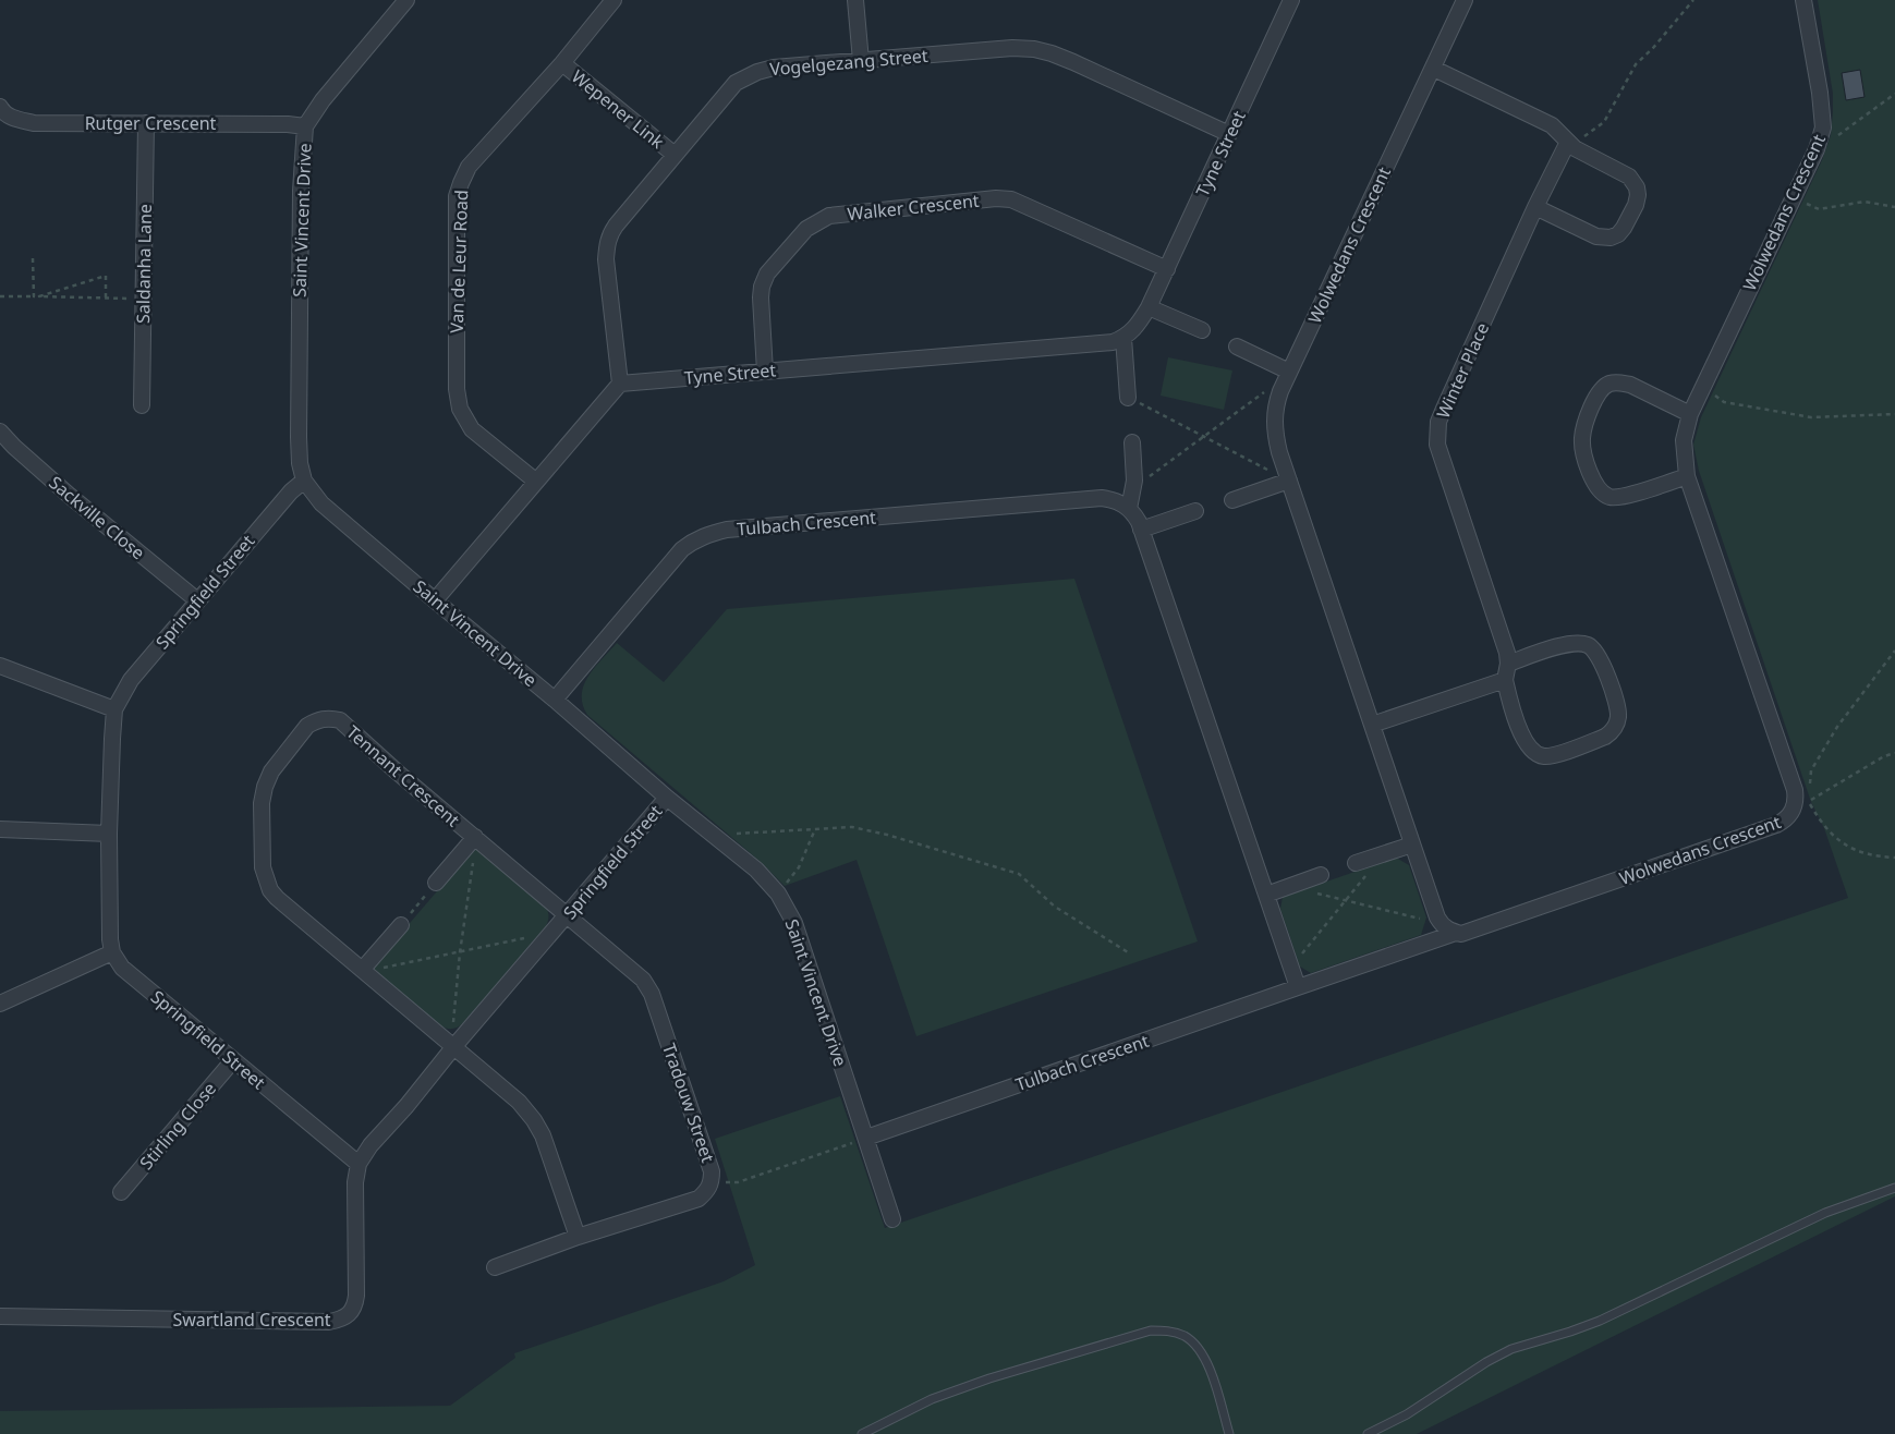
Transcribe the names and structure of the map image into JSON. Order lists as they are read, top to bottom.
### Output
{
  "streets": {
    "street": [
      "Vogelgezang Street",
      "Wepener Link",
      "Rutger Crescent",
      "Tyne Street",
      "Walker Crescent",
      "Wolwedans Crescent",
      "Saint Vincent Drive",
      "Van de Leur Road",
      "Saldanha Lane",
      "Winter Place",
      "Sackville Close",
      "Tulbach Crescent",
      "Springfield Street",
      "Tennant Crescent",
      "Tradouw Street",
      "Stirling Close",
      "Swartland Crescent"
    ]
  },
  "crossings": [
    ["Vogelgezang Street", "Wepener Link"],
    ["Vogelgezang Street", "Tyne Street"],
    ["Wepener Link", "Van de Leur Road"],
    ["Rutger Crescent", "Saint Vincent Drive"],
    ["Rutger Crescent", "Saldanha Lane"],
    ["Tyne Street", "Walker Crescent"],
    ["Wolwedans Crescent", "Tulbach Crescent"],
    ["Saint Vincent Drive", "Tulbach Crescent"],
    ["Saint Vincent Drive", "Springfield Street"],
    ["Sackville Close", "Springfield Street"],
    ["Springfield Street", "Tennant Crescent"],
    ["Springfield Street", "Tradouw Street"],
    ["Springfield Street", "Stirling Close"],
    ["Springfield Street", "Swartland Crescent"],
    ["Tennant Crescent", "Tradouw Street"]
  ]
}
